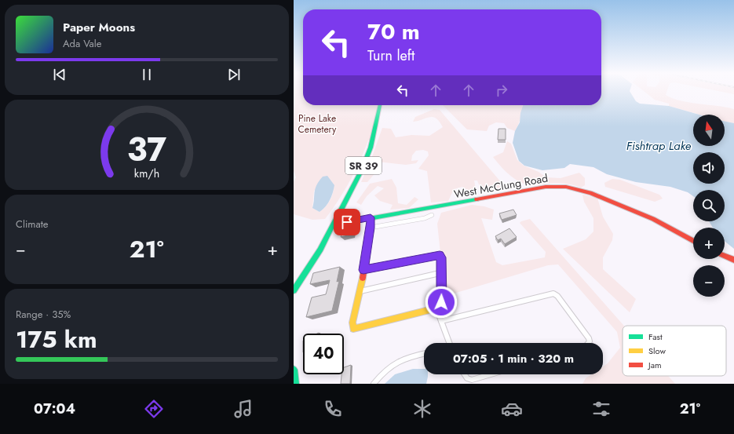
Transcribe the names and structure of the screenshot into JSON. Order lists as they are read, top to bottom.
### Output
{
  "streets": {
    "street": ["SR 39", "West McClung Road"]
  },
  "crossings": [
    ["SR 39", "West McClung Road"]
  ],
  "water": ["Fishtrap Lake"],
  "parks": ["Pine Lake Cemetery"],
  "legend": ["Fast", "Slow", "Jam"],
  "north": "top",
  "page": {
    "turn": ["70 m", "Turn left"],
    "song": ["Paper Moons", "Ada Vale"],
    "map_buttons": ["+", "−"],
    "tile": [
      "Climate",
      ["Range · 35%", "175 km"]
    ],
    "heat": ["−", "21°", "+"],
    "limit": "40",
    "trip": "07:05 · 1 min · 320 m",
    "tabs": ["07:04", "21°"],
    "gauge": ["37", "km/h"]
  }
}
